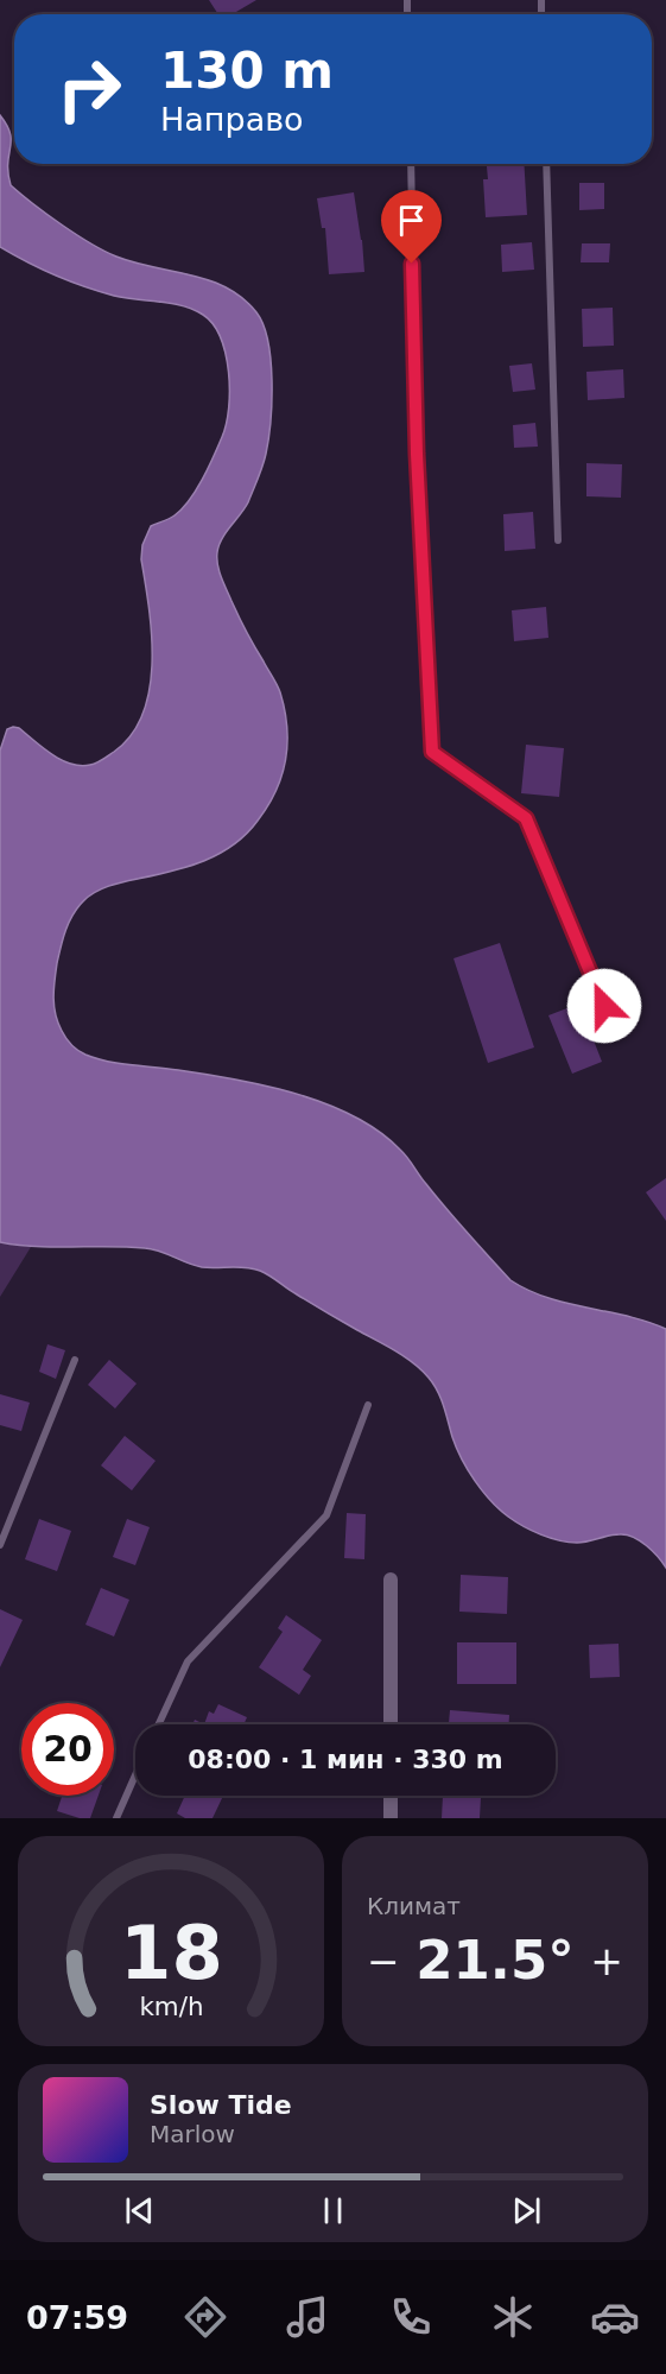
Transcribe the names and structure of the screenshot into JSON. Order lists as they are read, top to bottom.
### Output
{
  "page": {
    "turn": ["130 m", "Направо"],
    "limit": "20",
    "trip": "08:00 · 1 мин · 330 m",
    "tile": "Климат",
    "heat": ["−", "21.5°", "+"],
    "song": ["Slow Tide", "Marlow"],
    "tabs": "07:59",
    "gauge": ["18", "km/h"]
  }
}
